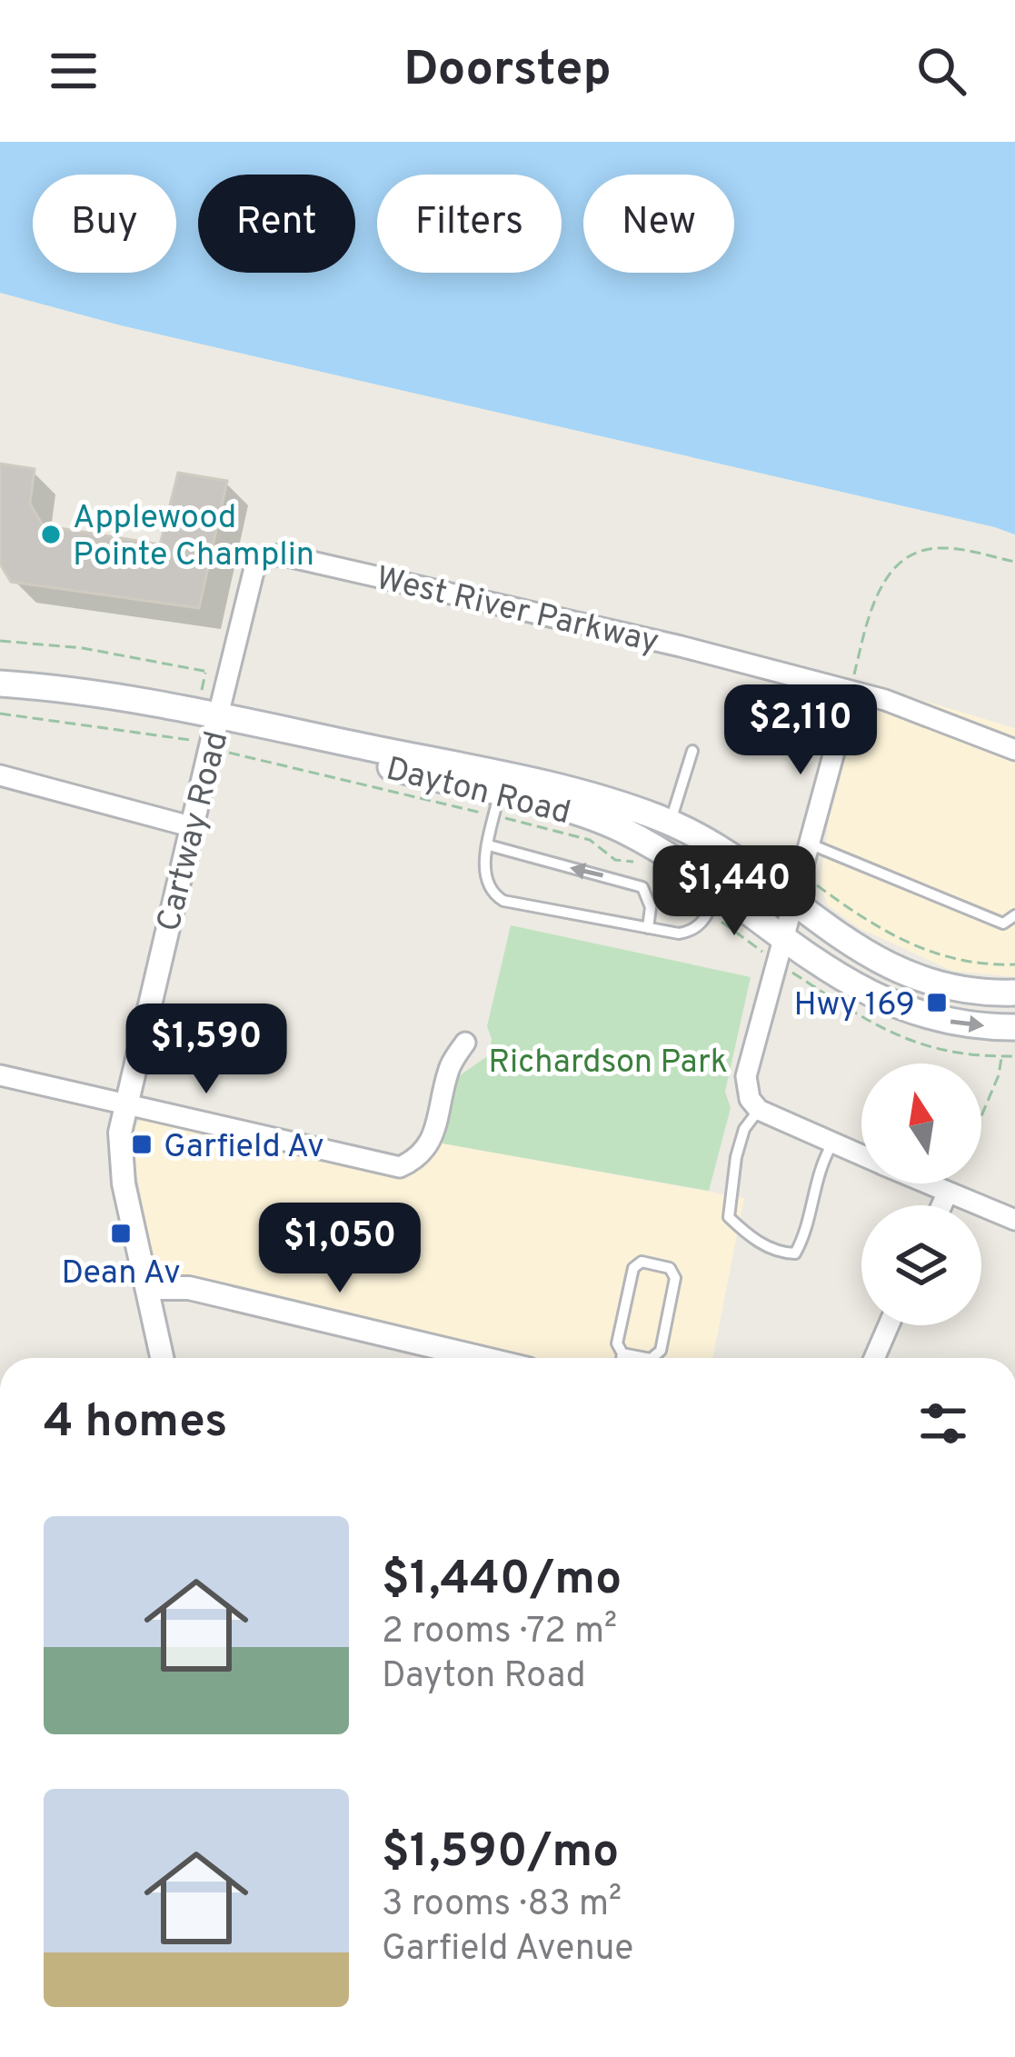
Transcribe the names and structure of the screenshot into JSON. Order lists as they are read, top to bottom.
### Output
{
  "streets": {
    "main road": ["Dayton Road"],
    "street": ["West River Parkway", "Cartway Road"]
  },
  "crossings": [
    ["West River Parkway", "Cartway Road"],
    ["Dayton Road", "Cartway Road"]
  ],
  "parks": ["Richardson Park"],
  "places": {
    "other": ["Applewood Pointe Champlin"],
    "transit": ["Hwy 169", "Garfield Av", "Dean Av"]
  },
  "north": "top",
  "page": {
    "header": "Doorstep",
    "chip": [
      "Buy",
      "Rent",
      "Filters",
      "New"
    ],
    "price": [
      "$2,110",
      "$1,440",
      "$1,590",
      "$1,050"
    ],
    "heading": "4 homes",
    "list": [
      {
        "name": "$1,440/mo",
        "note": "2 rooms · 72 m² · Dayton Road"
      },
      {
        "name": "$1,590/mo",
        "note": "3 rooms · 83 m² · Garfield Avenue"
      }
    ]
  }
}
